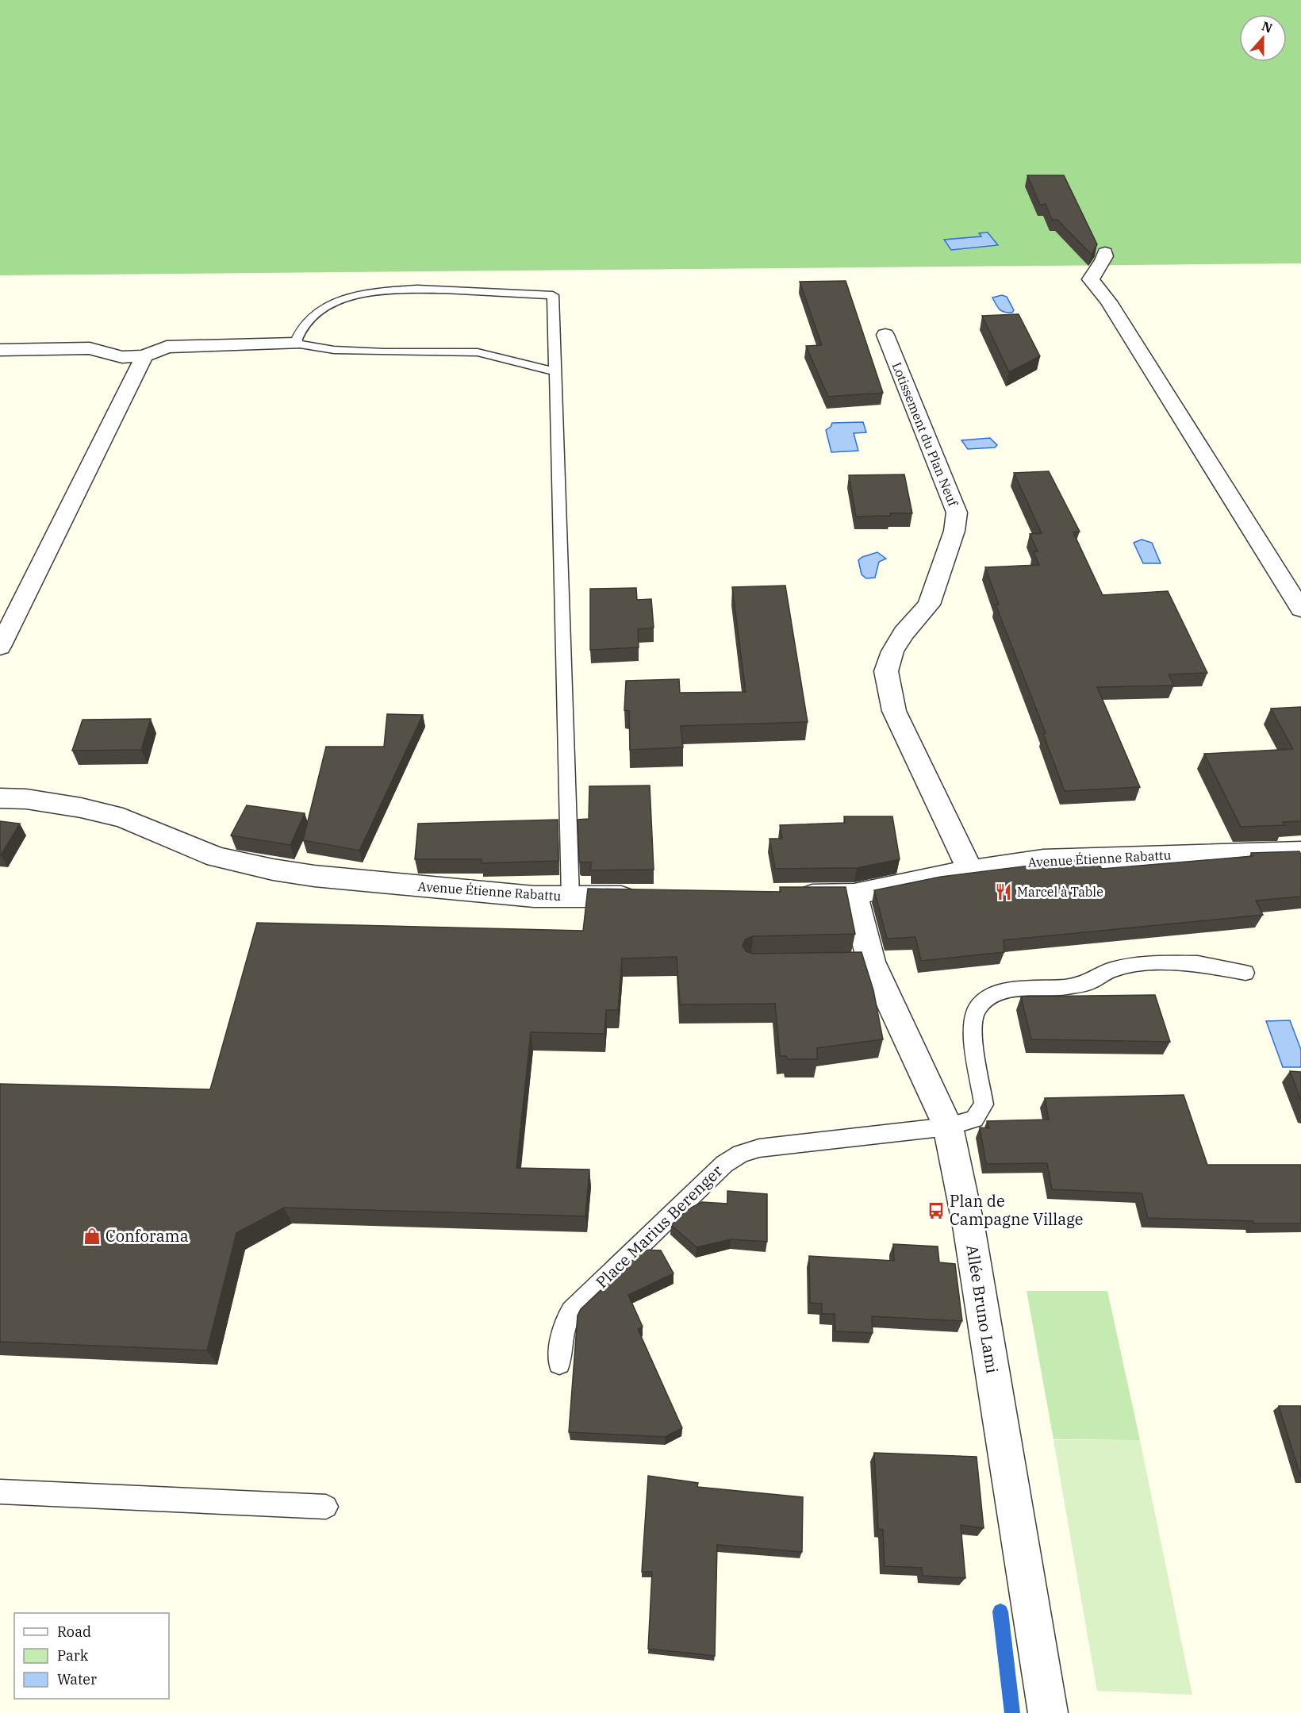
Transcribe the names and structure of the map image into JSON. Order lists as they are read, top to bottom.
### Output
{
  "streets": {
    "street": ["Lotissement du Plan Neuf", "Avenue Étienne Rabattu", "Allée Bruno Lami"],
    "lane": ["Place Marius Berenger"]
  },
  "crossings": [
    ["Lotissement du Plan Neuf", "Avenue Étienne Rabattu"],
    ["Avenue Étienne Rabattu", "Allée Bruno Lami"],
    ["Place Marius Berenger", "Allée Bruno Lami"]
  ],
  "places": {
    "restaurant": ["Marcel à Table"],
    "bus stop": ["Plan de Campagne Village"],
    "shop": ["Conforama"]
  },
  "legend": ["Road", "Park", "Water"],
  "north": "top"
}
